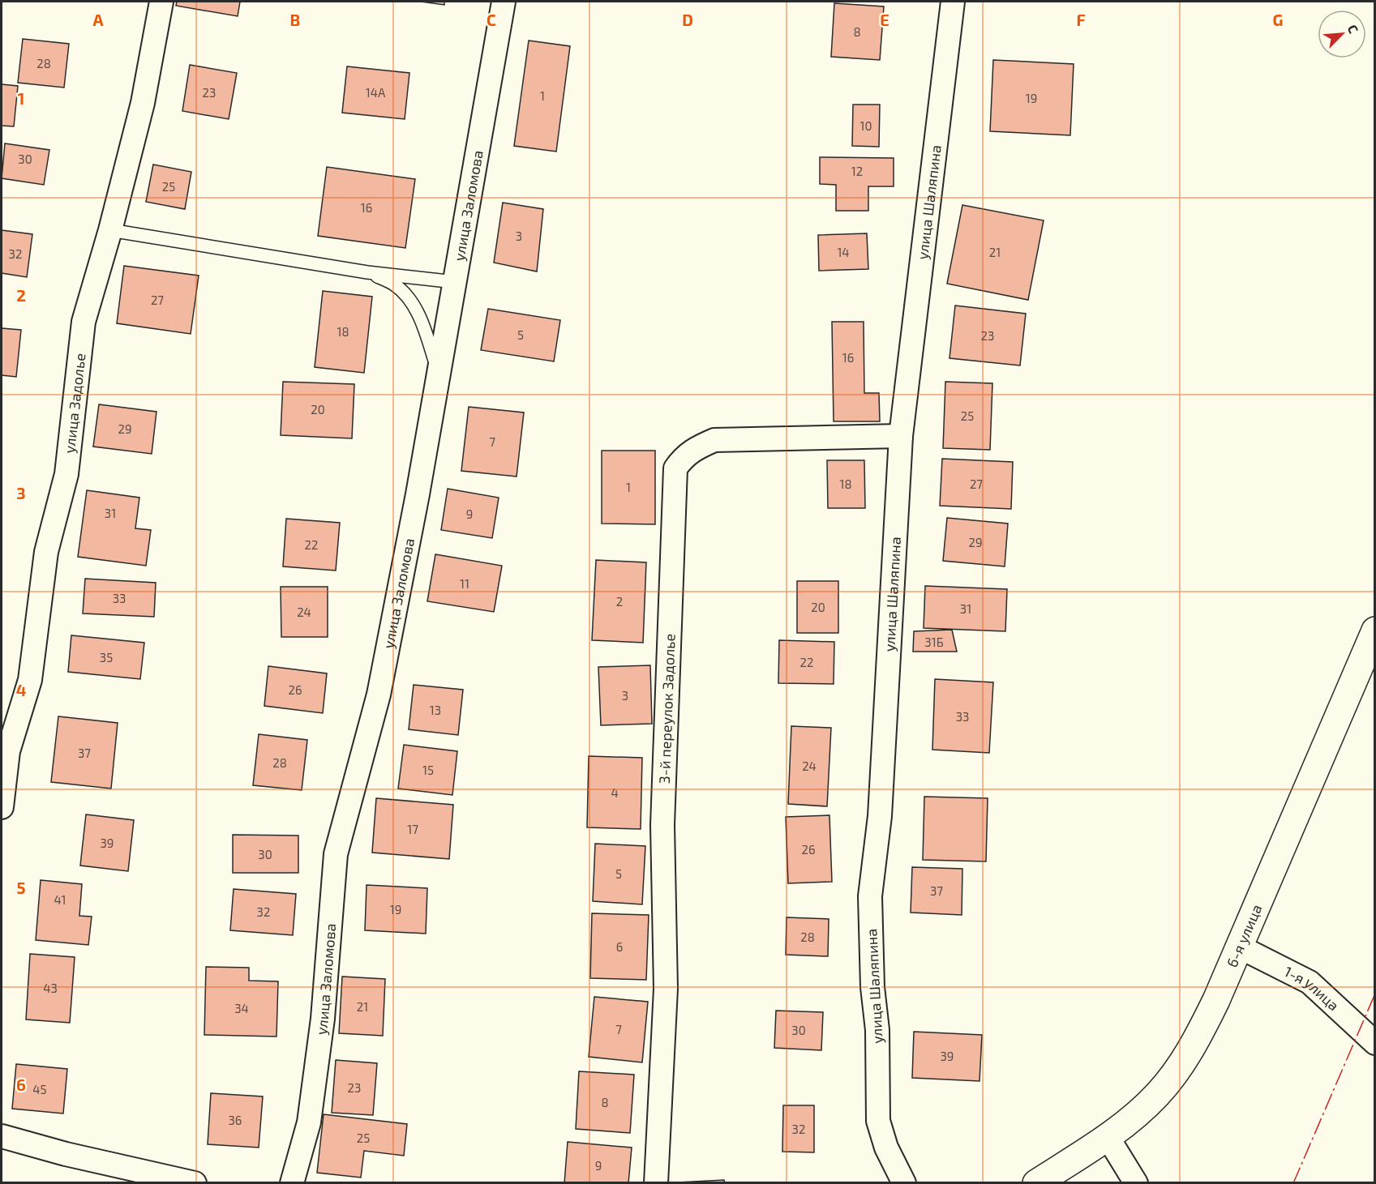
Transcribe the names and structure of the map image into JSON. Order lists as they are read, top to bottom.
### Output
{
  "streets": {
    "street": [
      "улица Шаляпина",
      "улица Заломова",
      "улица Задолье",
      "3-й переулок Задолье",
      "6-я улица",
      "1-я улица"
    ]
  },
  "crossings": [
    ["улица Шаляпина", "3-й переулок Задолье"],
    ["6-я улица", "1-я улица"]
  ],
  "house_numbers": [
    "8",
    "28",
    "23",
    "14А",
    "1",
    "19",
    "10",
    "30",
    "12",
    "25",
    "16",
    "3",
    "14",
    "21",
    "32",
    "27",
    "18",
    "5",
    "23",
    "16",
    "20",
    "25",
    "29",
    "7",
    "18",
    "27",
    "1",
    "31",
    "9",
    "29",
    "22",
    "11",
    "33",
    "2",
    "20",
    "31",
    "24",
    "31Б",
    "35",
    "22",
    "26",
    "3",
    "13",
    "33",
    "37",
    "28",
    "24",
    "15",
    "4",
    "17",
    "39",
    "26",
    "30",
    "5",
    "37",
    "41",
    "19",
    "32",
    "28",
    "6",
    "43",
    "21",
    "34",
    "7",
    "30",
    "39",
    "23",
    "45",
    "8",
    "36",
    "32",
    "25",
    "9"
  ],
  "north": "top right",
  "grid": {
    "columns": [
      "A",
      "B",
      "C",
      "D",
      "E",
      "F",
      "G"
    ],
    "rows": [
      "1",
      "2",
      "3",
      "4",
      "5",
      "6"
    ]
  }
}
